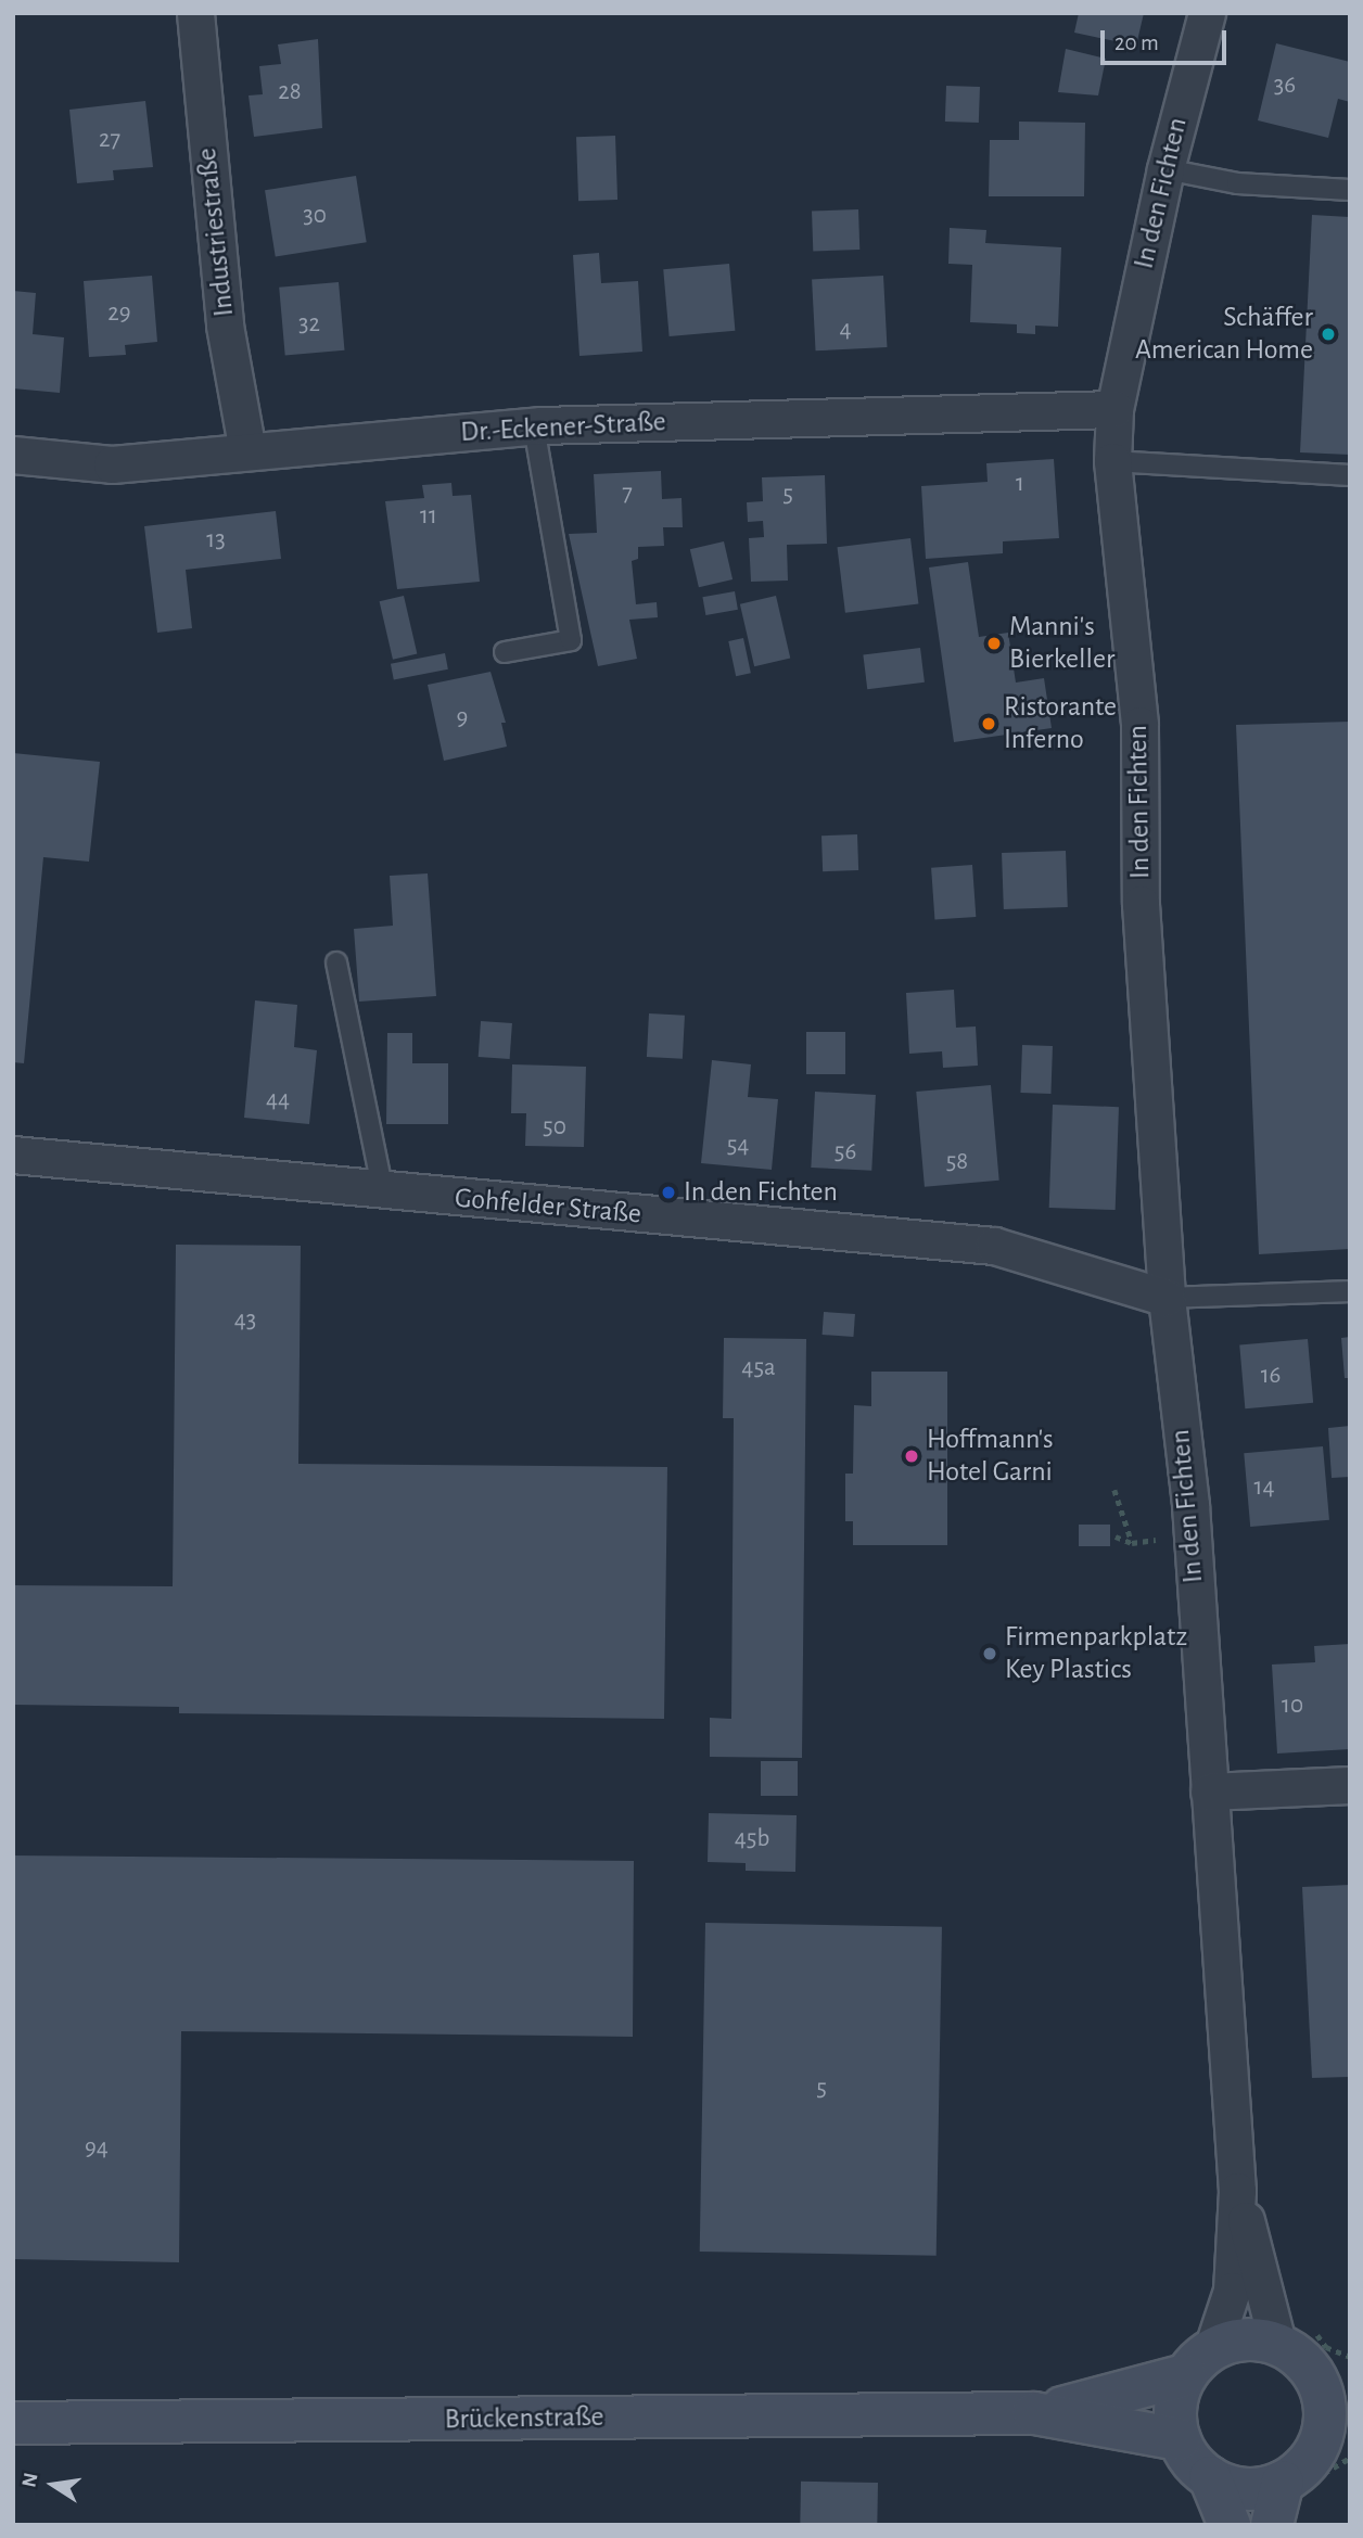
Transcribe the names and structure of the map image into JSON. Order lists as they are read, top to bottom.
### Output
{
  "streets": {
    "main road": ["Brückenstraße"],
    "street": [
      "In den Fichten",
      "Industriestraße",
      "Dr.-Eckener-Straße",
      "Gohfelder Straße"
    ]
  },
  "crossings": [
    ["In den Fichten", "Dr.-Eckener-Straße"],
    ["In den Fichten", "Gohfelder Straße"],
    ["In den Fichten", "Brückenstraße"],
    ["Industriestraße", "Dr.-Eckener-Straße"]
  ],
  "places": [
    "Schäffer American Home",
    "Manni's Bierkeller",
    "Ristorante Inferno",
    "In den Fichten",
    "Hoffmann's Hotel Garni",
    "Firmenparkplatz Key Plastics"
  ],
  "house_numbers": [
    "36",
    "28",
    "27",
    "30",
    "29",
    "32",
    "4",
    "1",
    "7",
    "5",
    "11",
    "13",
    "9",
    "44",
    "50",
    "54",
    "56",
    "58",
    "43",
    "45a",
    "16",
    "14",
    "10",
    "45b",
    "5",
    "94"
  ],
  "scale_bar": "20 m",
  "north": "left"
}
